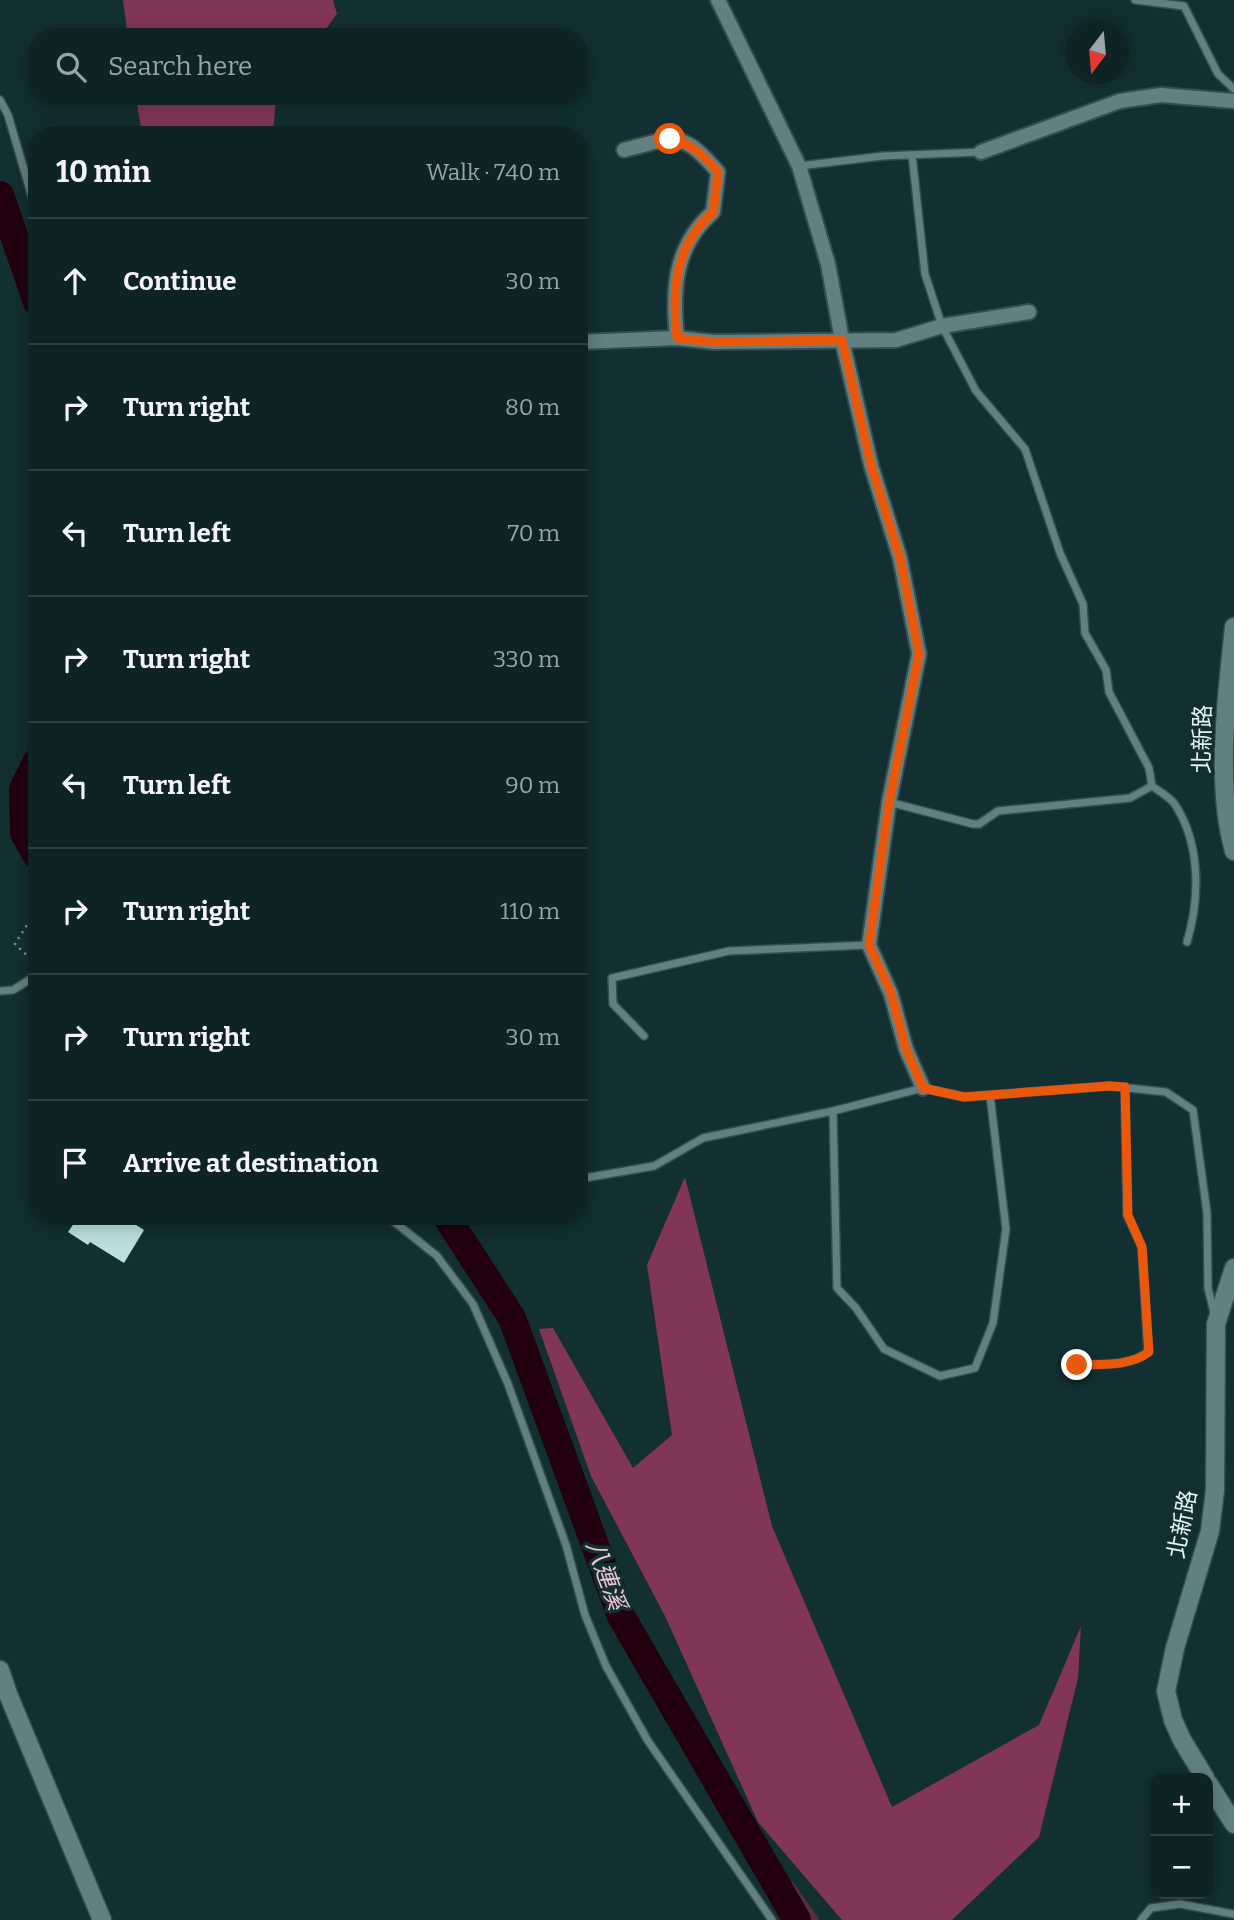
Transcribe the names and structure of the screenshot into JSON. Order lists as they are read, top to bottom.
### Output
{
  "streets": {
    "main road": ["北新路"]
  },
  "water": ["八連溪"],
  "north": "bottom",
  "page": {
    "search": "Search here",
    "heading": ["10 min", "Walk · 740 m"],
    "list": [
      ["Continue", "30 m"],
      ["Turn right", "80 m"],
      ["Turn left", "70 m"],
      ["Turn right", "330 m"],
      ["Turn left", "90 m"],
      ["Turn right", "110 m"],
      ["Turn right", "30 m"],
      "Arrive at destination"
    ],
    "map_buttons": ["+", "−"]
  }
}
